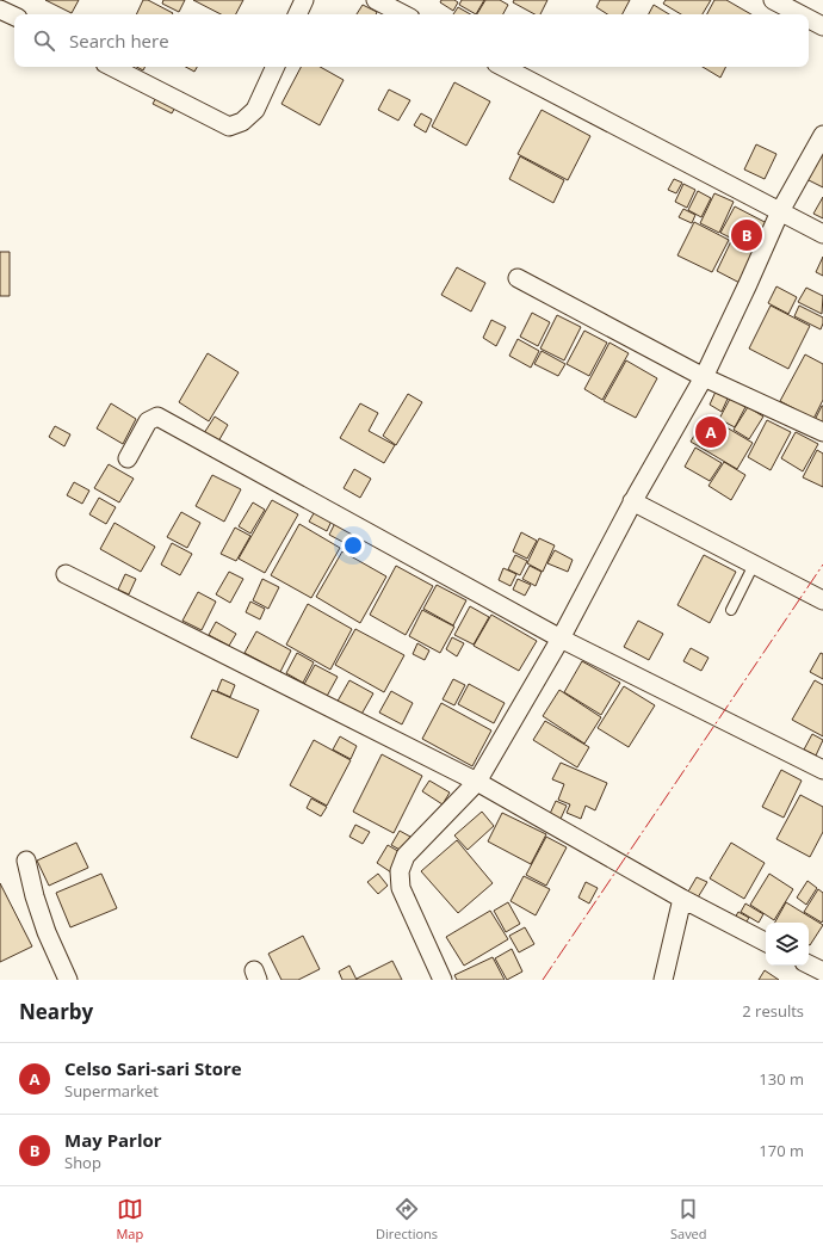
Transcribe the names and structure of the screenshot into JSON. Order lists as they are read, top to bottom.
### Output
{
  "page": {
    "search": "Search here",
    "pins": ["B", "A"],
    "heading": ["Nearby", "2 results"],
    "list": [
      {
        "mark": "A",
        "name": "Celso Sari-sari Store",
        "note": "Supermarket",
        "value": "130 m"
      },
      {
        "mark": "B",
        "name": "May Parlor",
        "note": "Shop",
        "value": "170 m"
      }
    ],
    "nav": ["Map", "Directions", "Saved"]
  }
}
